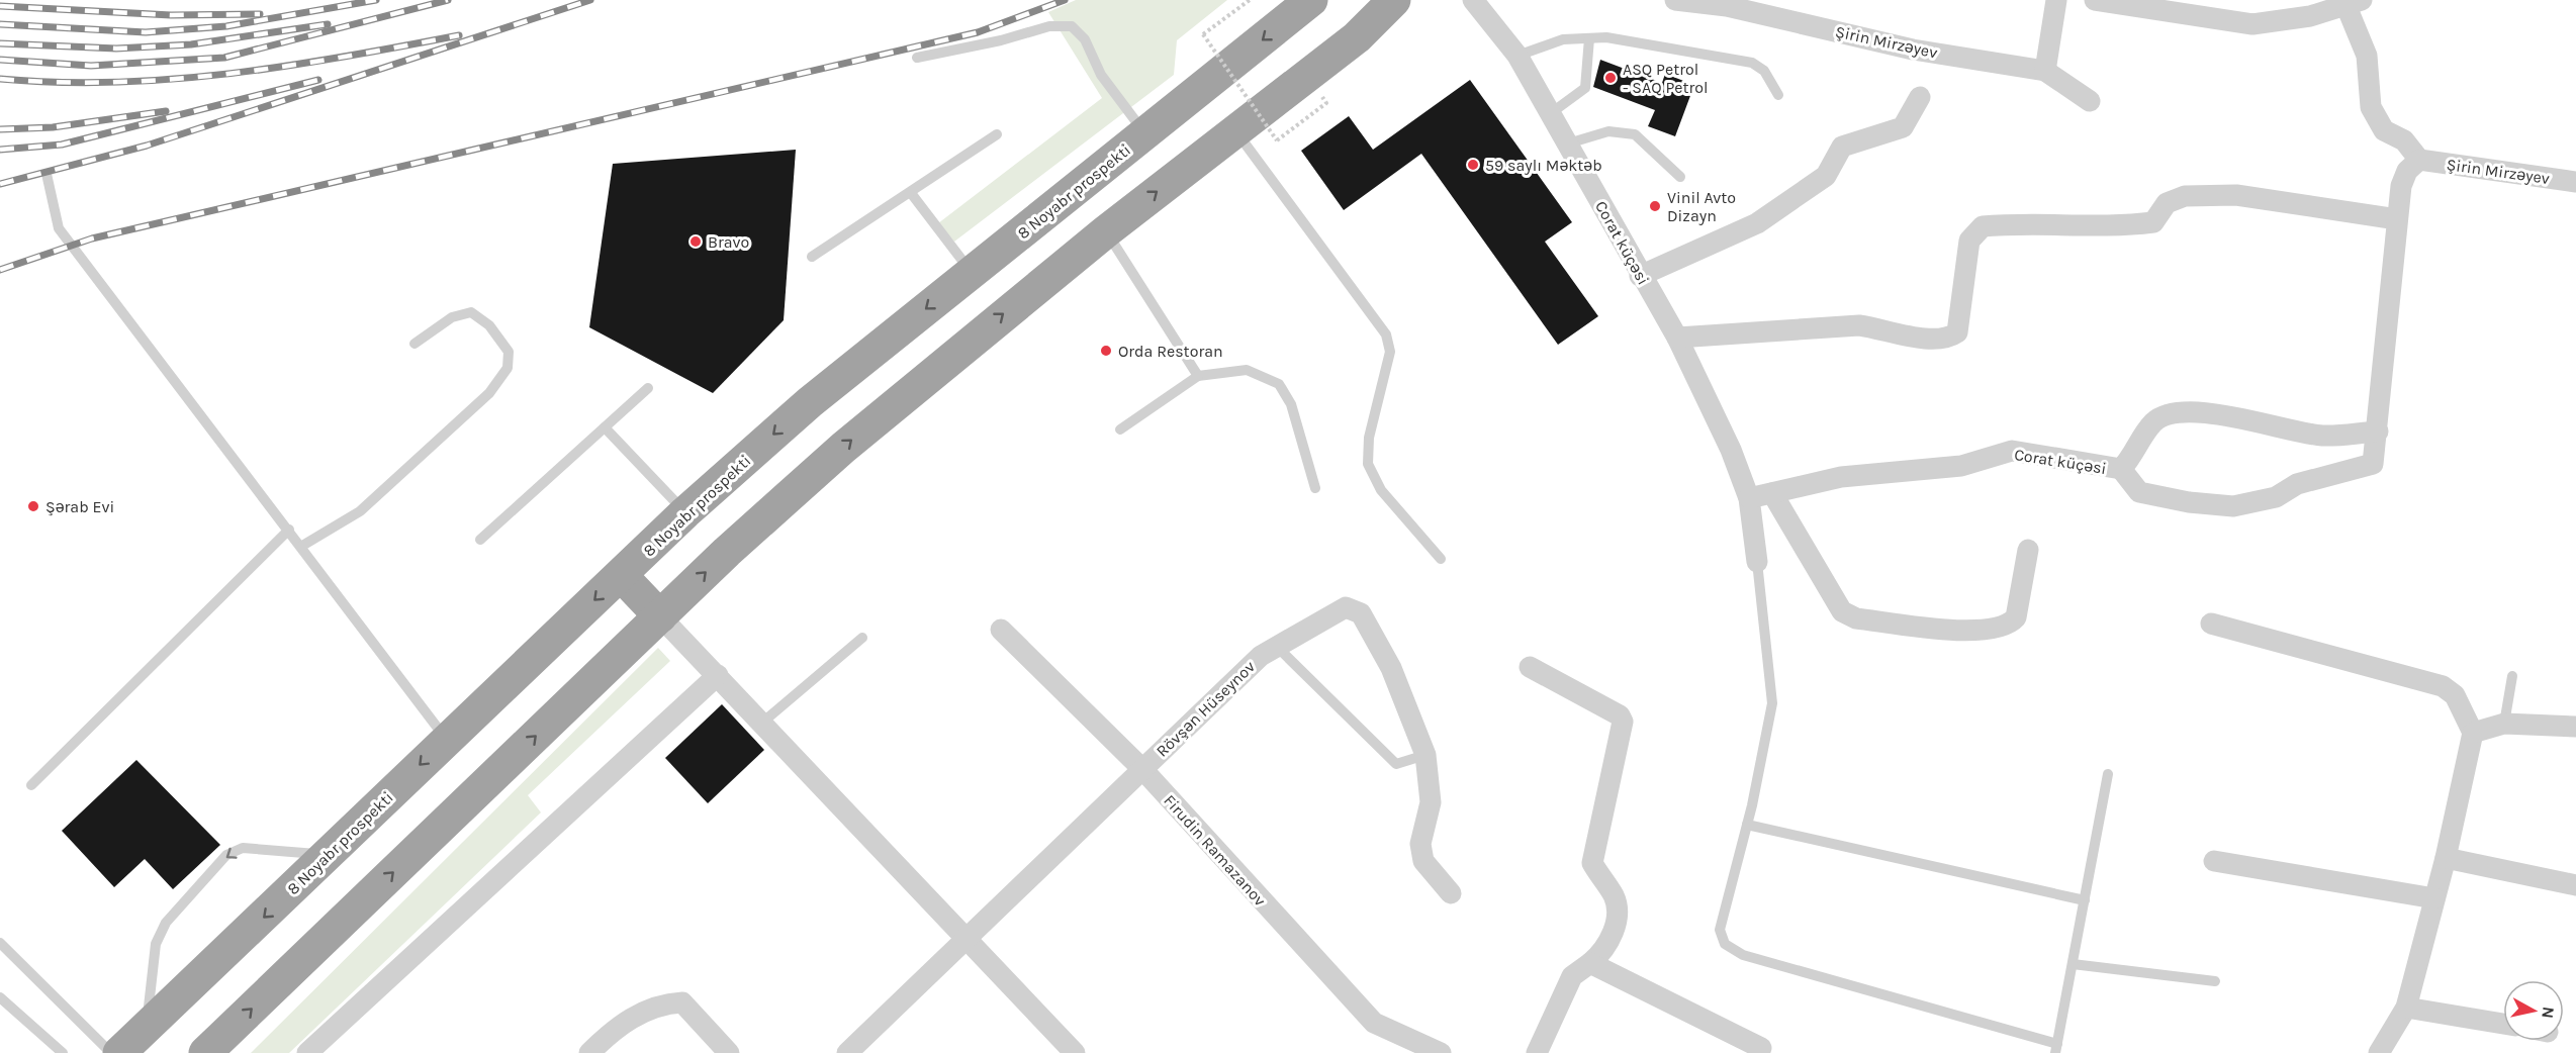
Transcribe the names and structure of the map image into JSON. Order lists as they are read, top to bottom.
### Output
{
  "streets": {
    "highway": ["8 Noyabr prospekti"],
    "street": [
      "Şirin Mirzəyev",
      "Corat küçəsi",
      "Rövşən Hüseynov",
      "Firudin Ramazanov"
    ]
  },
  "crossings": [
    ["Şirin Mirzəyev", "Corat küçəsi"],
    ["Rövşən Hüseynov", "Firudin Ramazanov"]
  ],
  "places": [
    "ASQ Petrol - SAQ Petrol",
    "59 saylı Məktəb",
    "Vinil Avto Dizayn",
    "Bravo",
    "Orda Restoran",
    "Şərab Evi"
  ],
  "north": "right"
}
